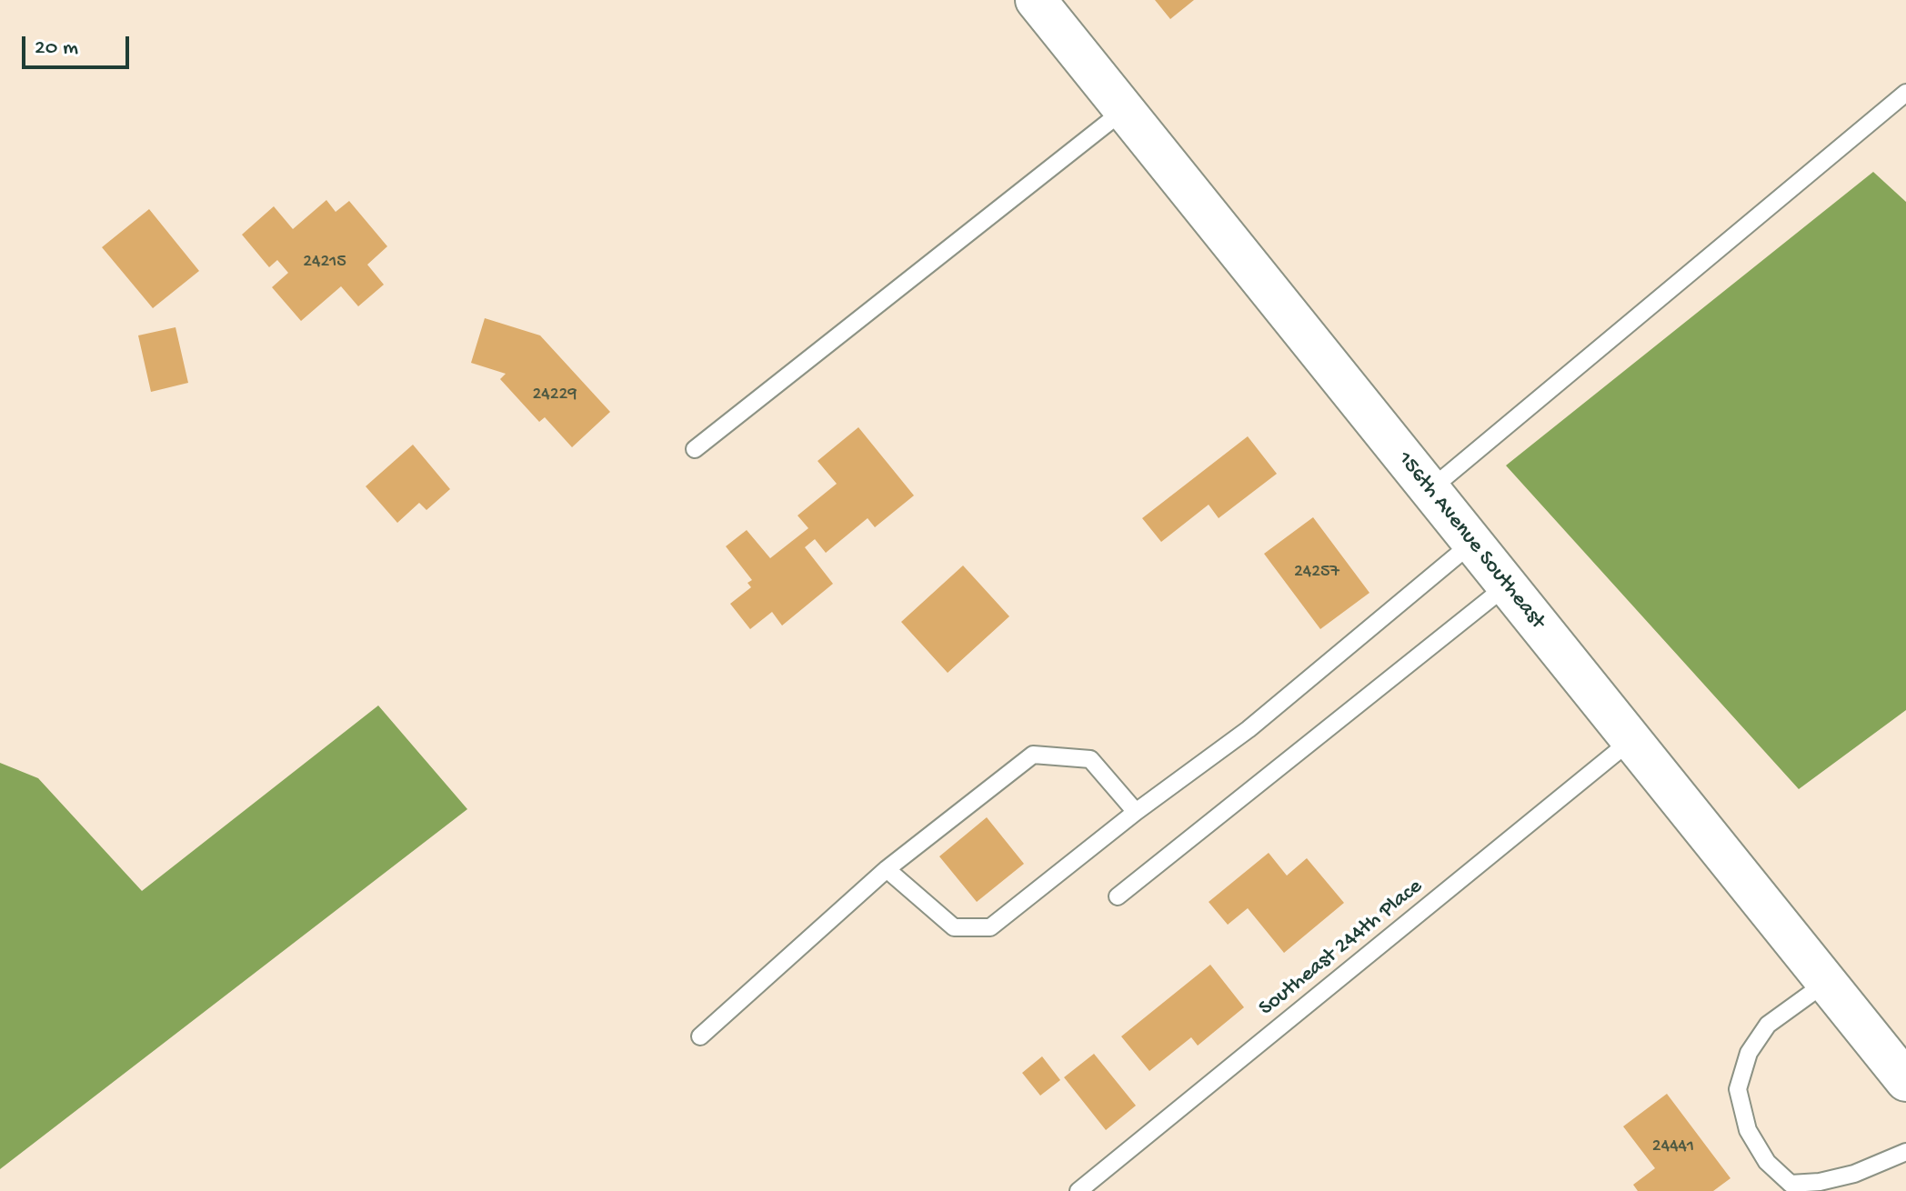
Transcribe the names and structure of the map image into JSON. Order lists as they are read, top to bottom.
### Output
{
  "streets": {
    "street": ["156th Avenue Southeast"],
    "lane": ["Southeast 244th Place"]
  },
  "crossings": [
    ["156th Avenue Southeast", "Southeast 244th Place"]
  ],
  "house_numbers": [
    "24215",
    "24229",
    "24257",
    "24441"
  ],
  "scale_bar": "20 m"
}
